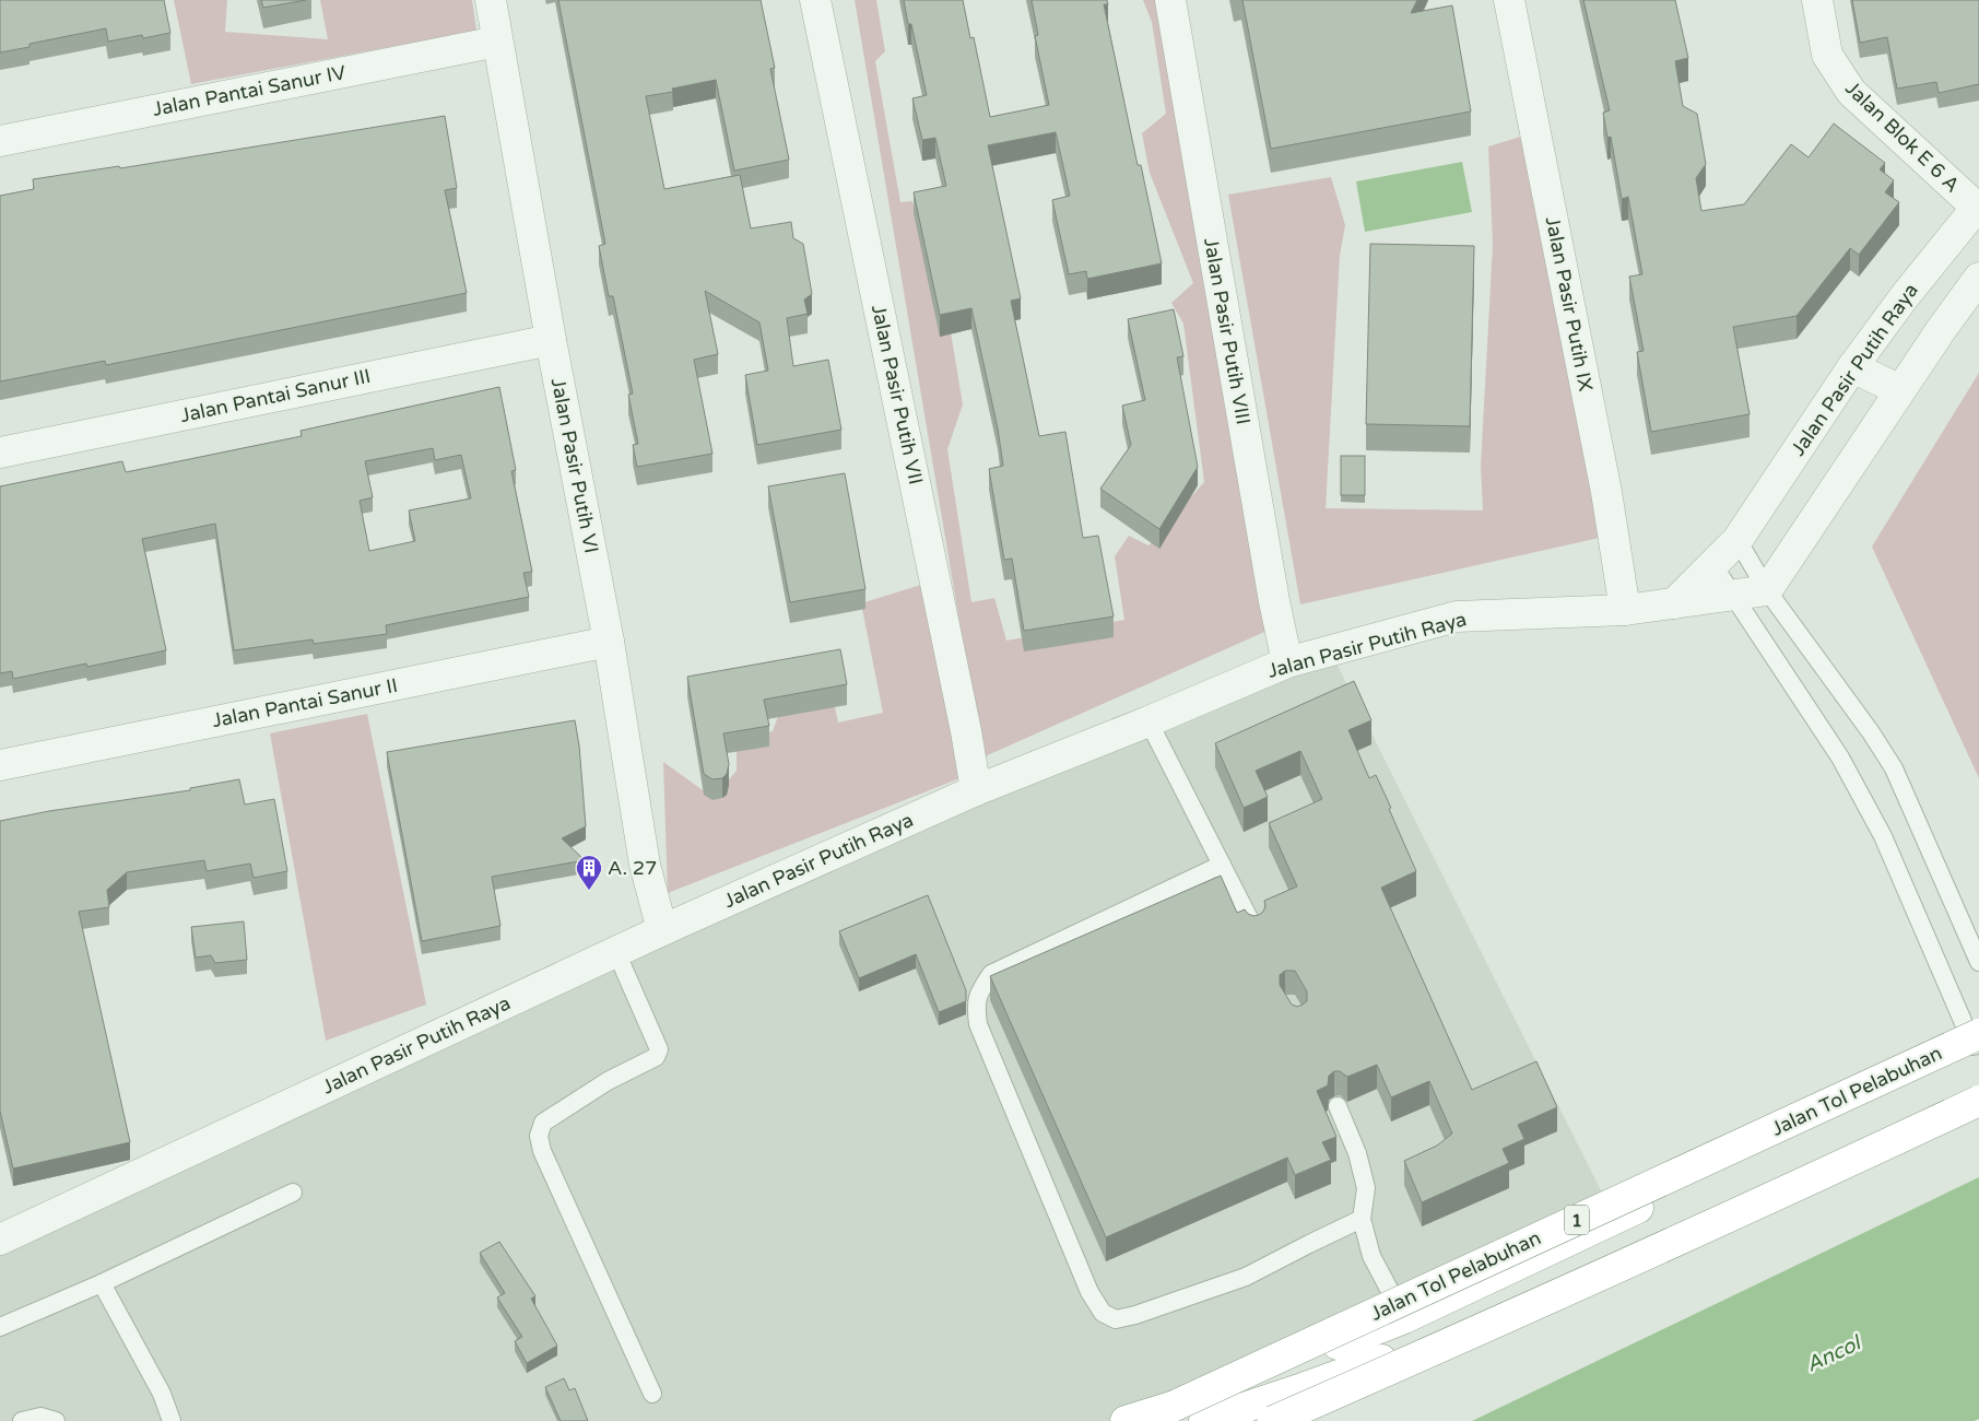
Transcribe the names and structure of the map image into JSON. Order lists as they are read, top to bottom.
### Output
{
  "streets": {
    "highway": ["Jalan Tol Pelabuhan", "1"],
    "street": [
      "Jalan Pantai Sanur IV",
      "Jalan Blok E 6 A",
      "Jalan Pasir Putih IX",
      "Jalan Pasir Putih VIII",
      "Jalan Pasir Putih Raya",
      "Jalan Pasir Putih VII",
      "Jalan Pantai Sanur III",
      "Jalan Pasir Putih VI",
      "Jalan Pantai Sanur II"
    ]
  },
  "crossings": [
    ["Jalan Pantai Sanur IV", "Jalan Pasir Putih VI"],
    ["Jalan Blok E 6 A", "Jalan Pasir Putih Raya"],
    ["Jalan Pasir Putih IX", "Jalan Pasir Putih Raya"],
    ["Jalan Pasir Putih VIII", "Jalan Pasir Putih Raya"],
    ["Jalan Pasir Putih Raya", "Jalan Pasir Putih VII"],
    ["Jalan Pasir Putih Raya", "Jalan Pasir Putih VI"],
    ["Jalan Pantai Sanur III", "Jalan Pasir Putih VI"],
    ["Jalan Pasir Putih VI", "Jalan Pantai Sanur II"]
  ],
  "water": ["Ancol"],
  "places": {
    "building": ["A. 27"]
  }
}
